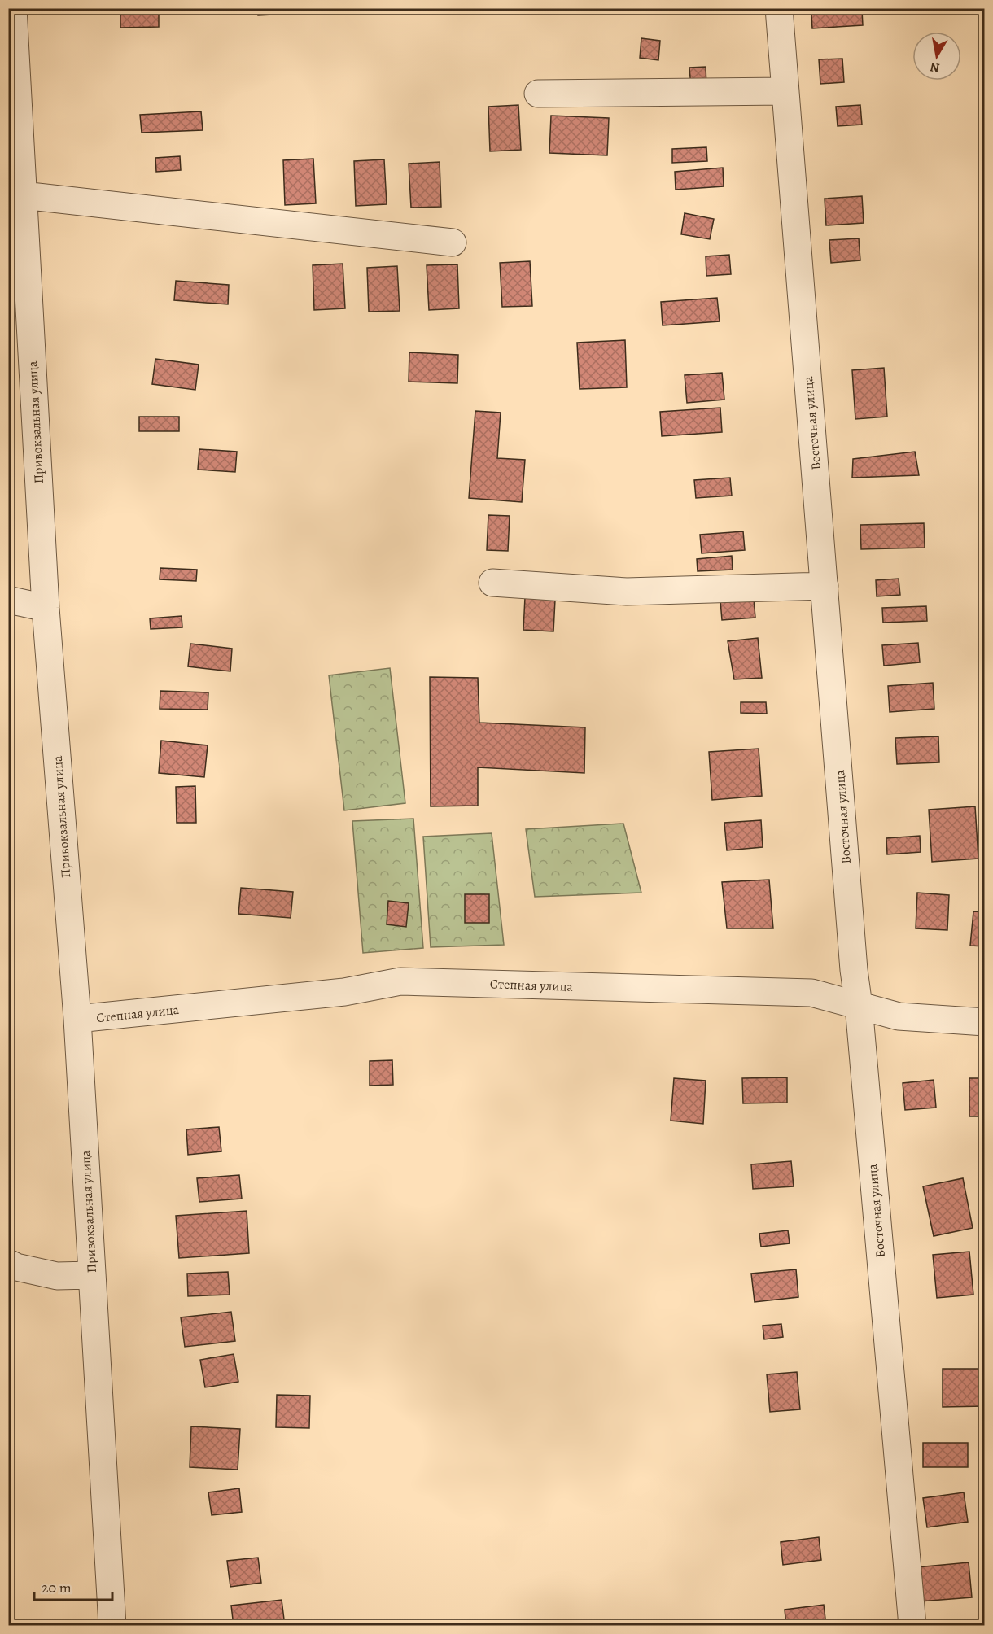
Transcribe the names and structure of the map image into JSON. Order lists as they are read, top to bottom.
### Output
{
  "streets": {
    "street": ["Привокзальная улица", "Восточная улица", "Степная улица"]
  },
  "crossings": [
    ["Привокзальная улица", "Степная улица"],
    ["Восточная улица", "Степная улица"]
  ],
  "scale_bar": "20 m",
  "north": "bottom"
}
